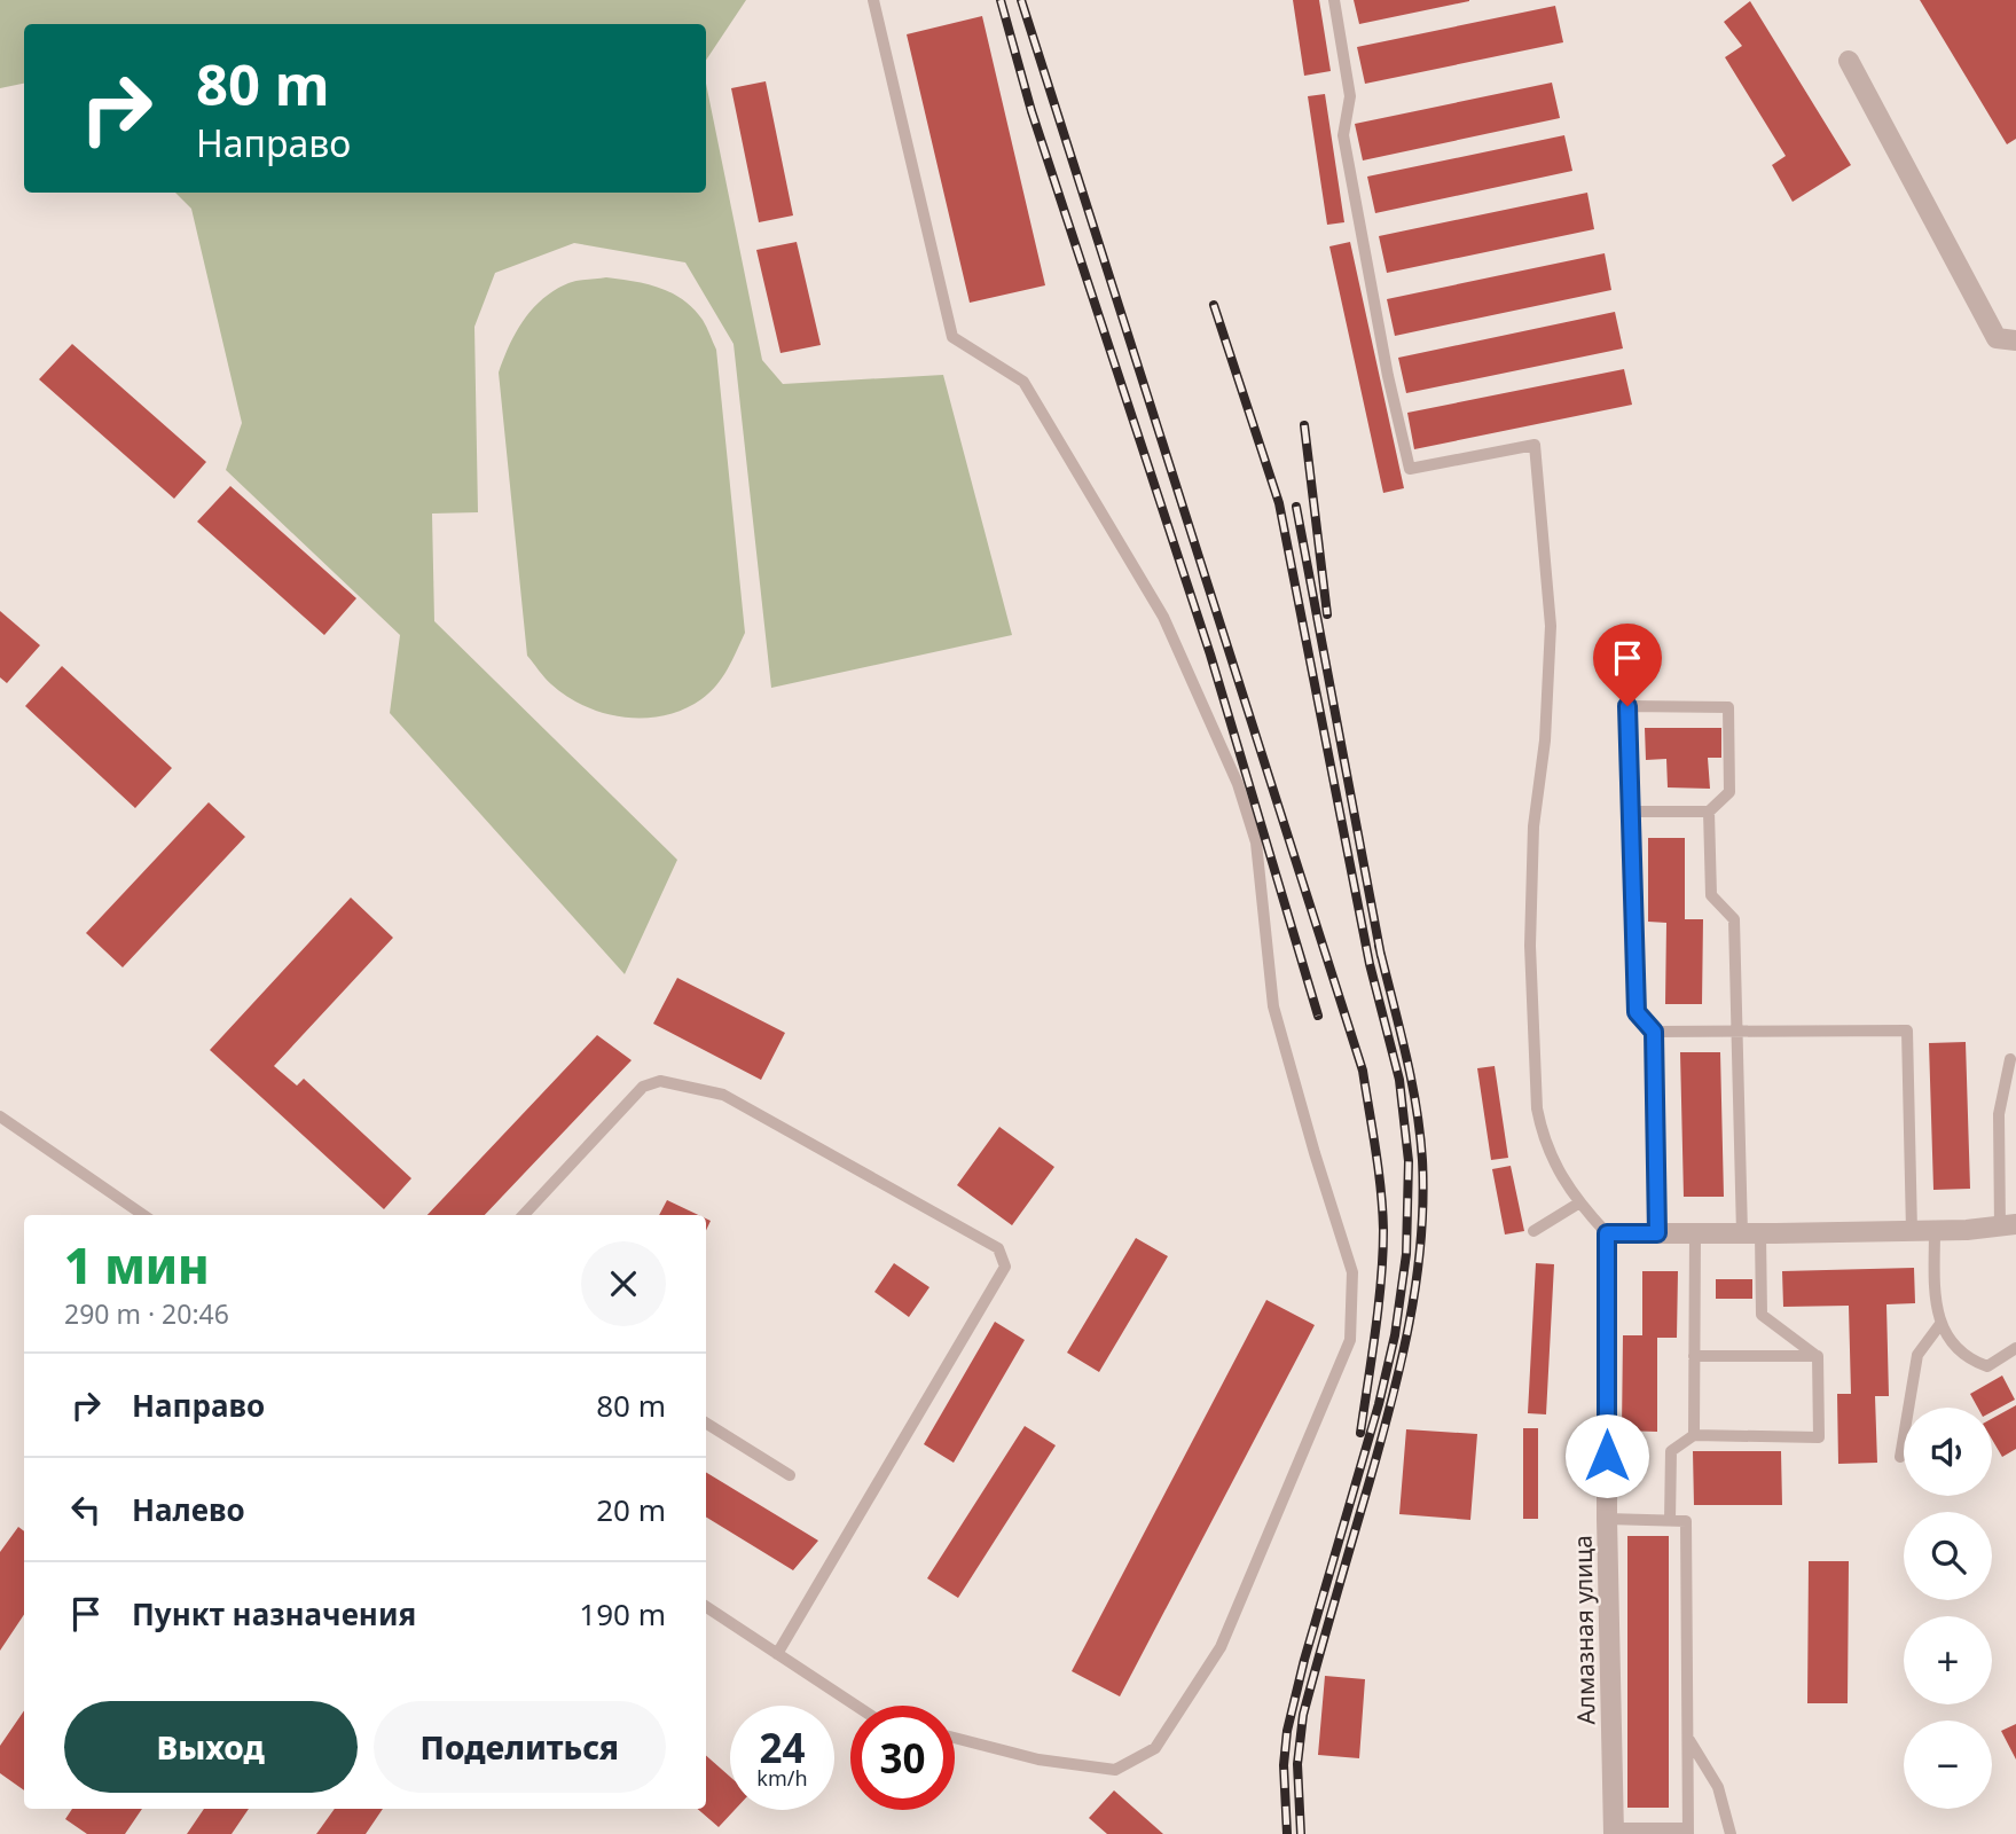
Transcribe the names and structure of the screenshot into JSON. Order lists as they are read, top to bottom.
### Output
{
  "streets": {
    "street": ["Алмазная улица"]
  },
  "page": {
    "turn": ["80 m", "Направо"],
    "heading": ["1 мин", "290 m · 20:46"],
    "list": [
      {
        "name": "Направо",
        "value": "80 m"
      },
      {
        "name": "Налево",
        "value": "20 m"
      },
      {
        "name": "Пункт назначения",
        "value": "190 m"
      }
    ],
    "map_buttons": ["+", "−"],
    "buttons": ["Выход", "Поделиться"],
    "speed": "24 km/h",
    "limit": "30"
  }
}
